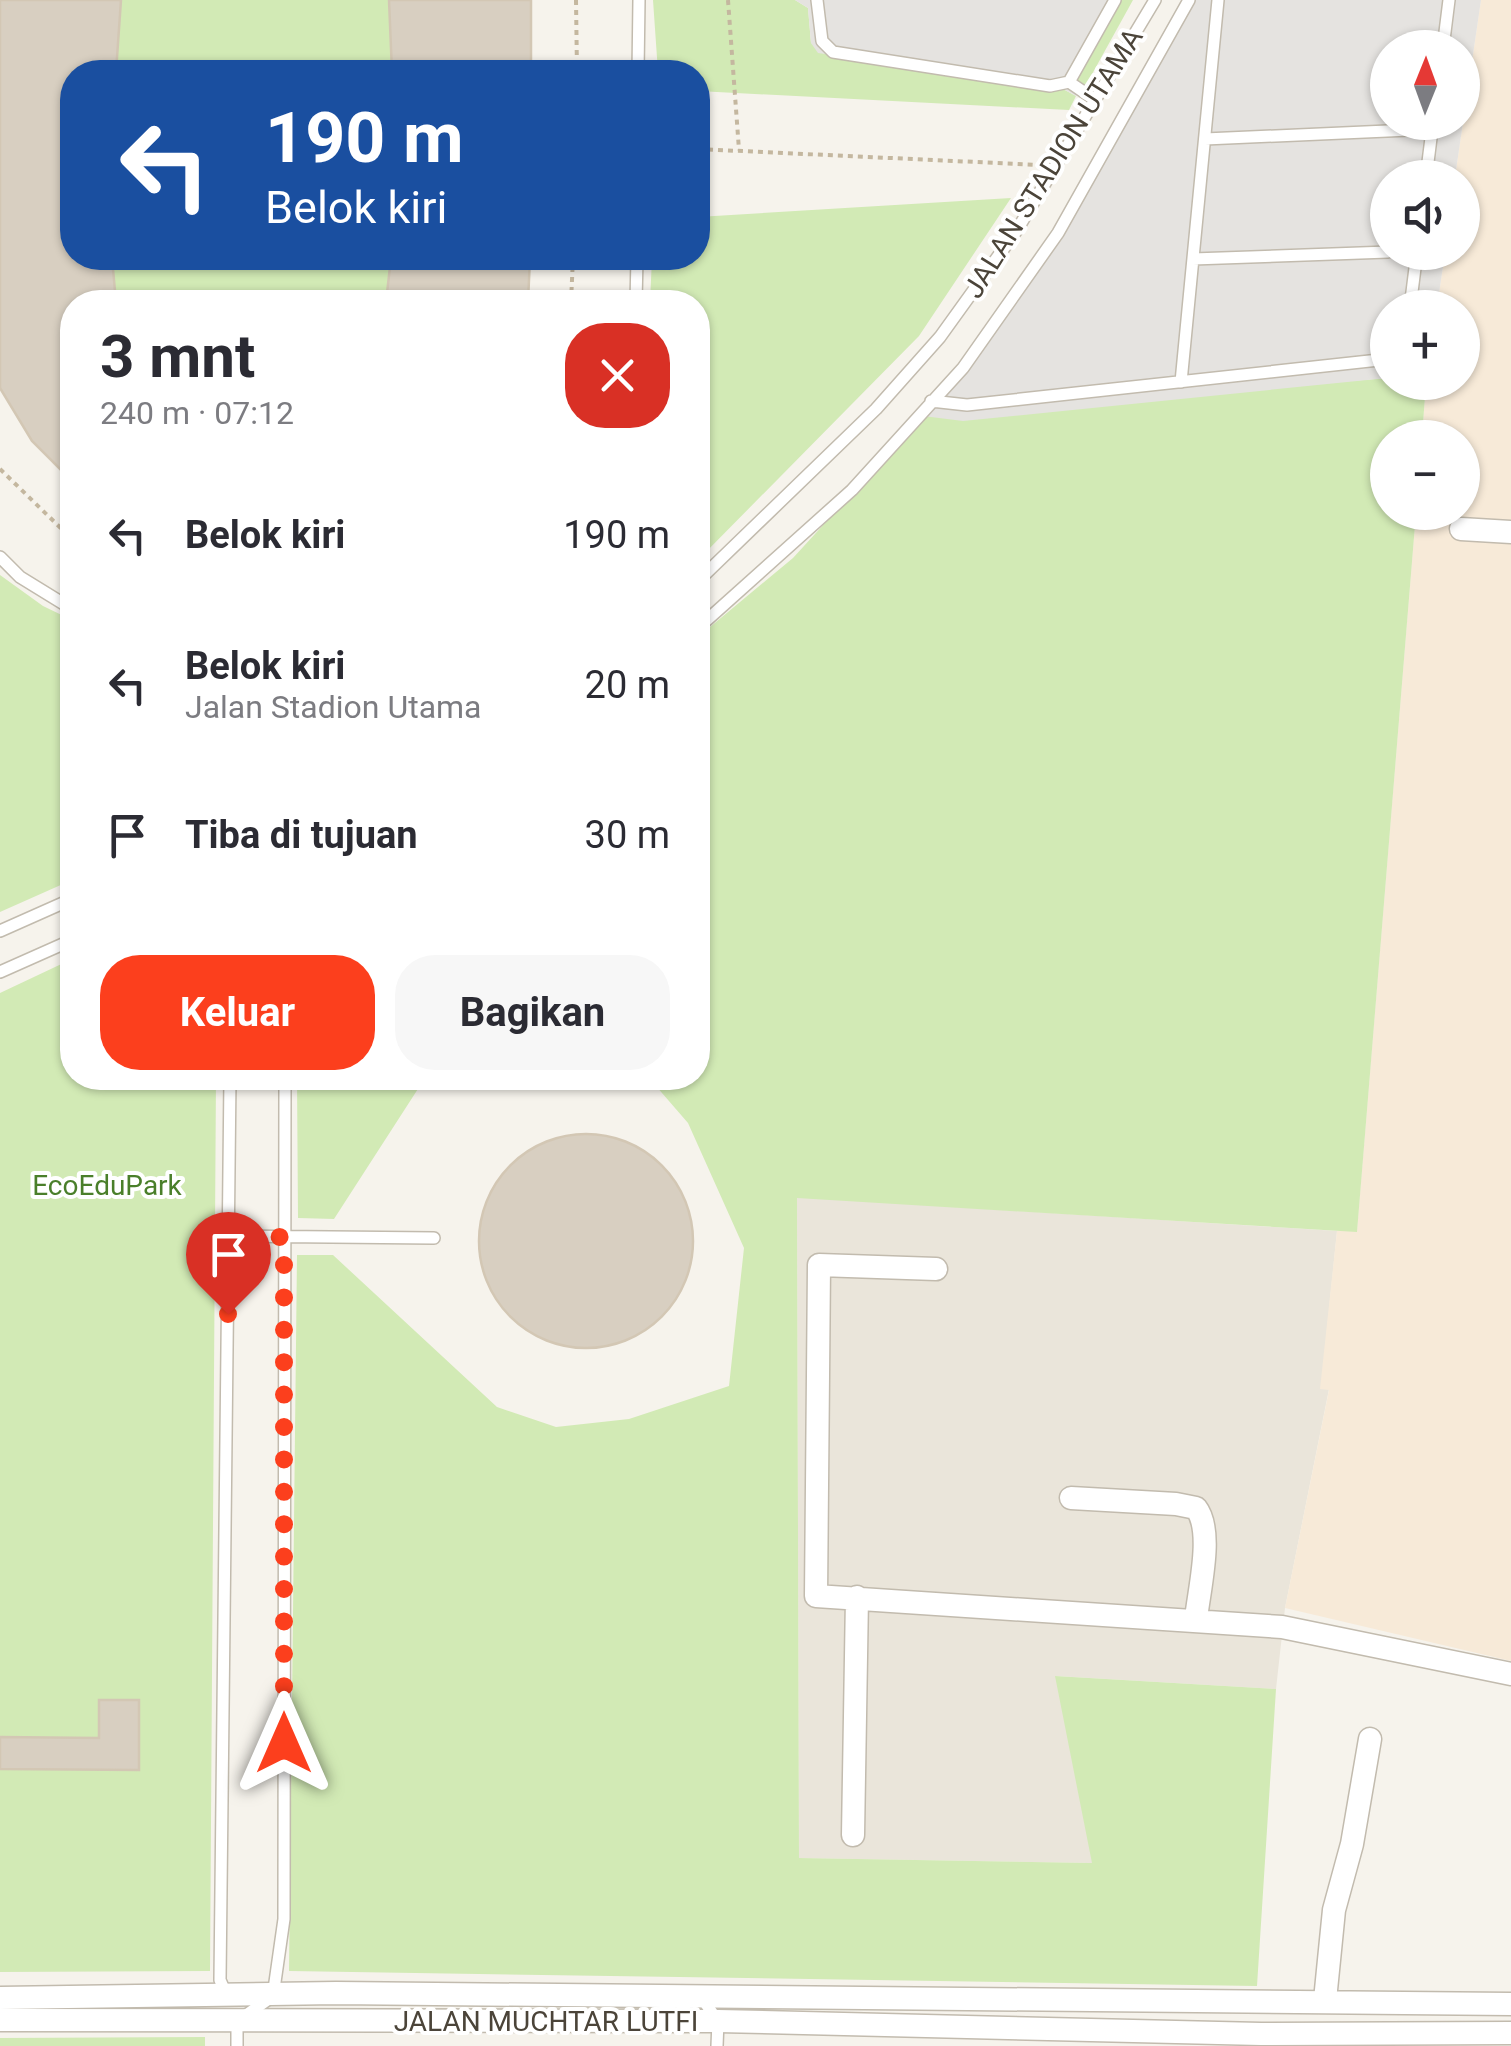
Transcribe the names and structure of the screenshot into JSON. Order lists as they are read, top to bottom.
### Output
{
  "streets": {
    "street": ["JALAN MUCHTAR LUTFI"],
    "lane": ["JALAN STADION UTAMA"]
  },
  "parks": ["EcoEduPark"],
  "north": "top",
  "page": {
    "map_buttons": ["+", "−"],
    "turn": ["190 m", "Belok kiri"],
    "heading": ["3 mnt", "240 m · 07:12"],
    "list": [
      {
        "name": "Belok kiri",
        "value": "190 m"
      },
      {
        "name": "Belok kiri",
        "note": "Jalan Stadion Utama",
        "value": "20 m"
      },
      {
        "name": "Tiba di tujuan",
        "value": "30 m"
      }
    ],
    "buttons": ["Keluar", "Bagikan"]
  }
}
